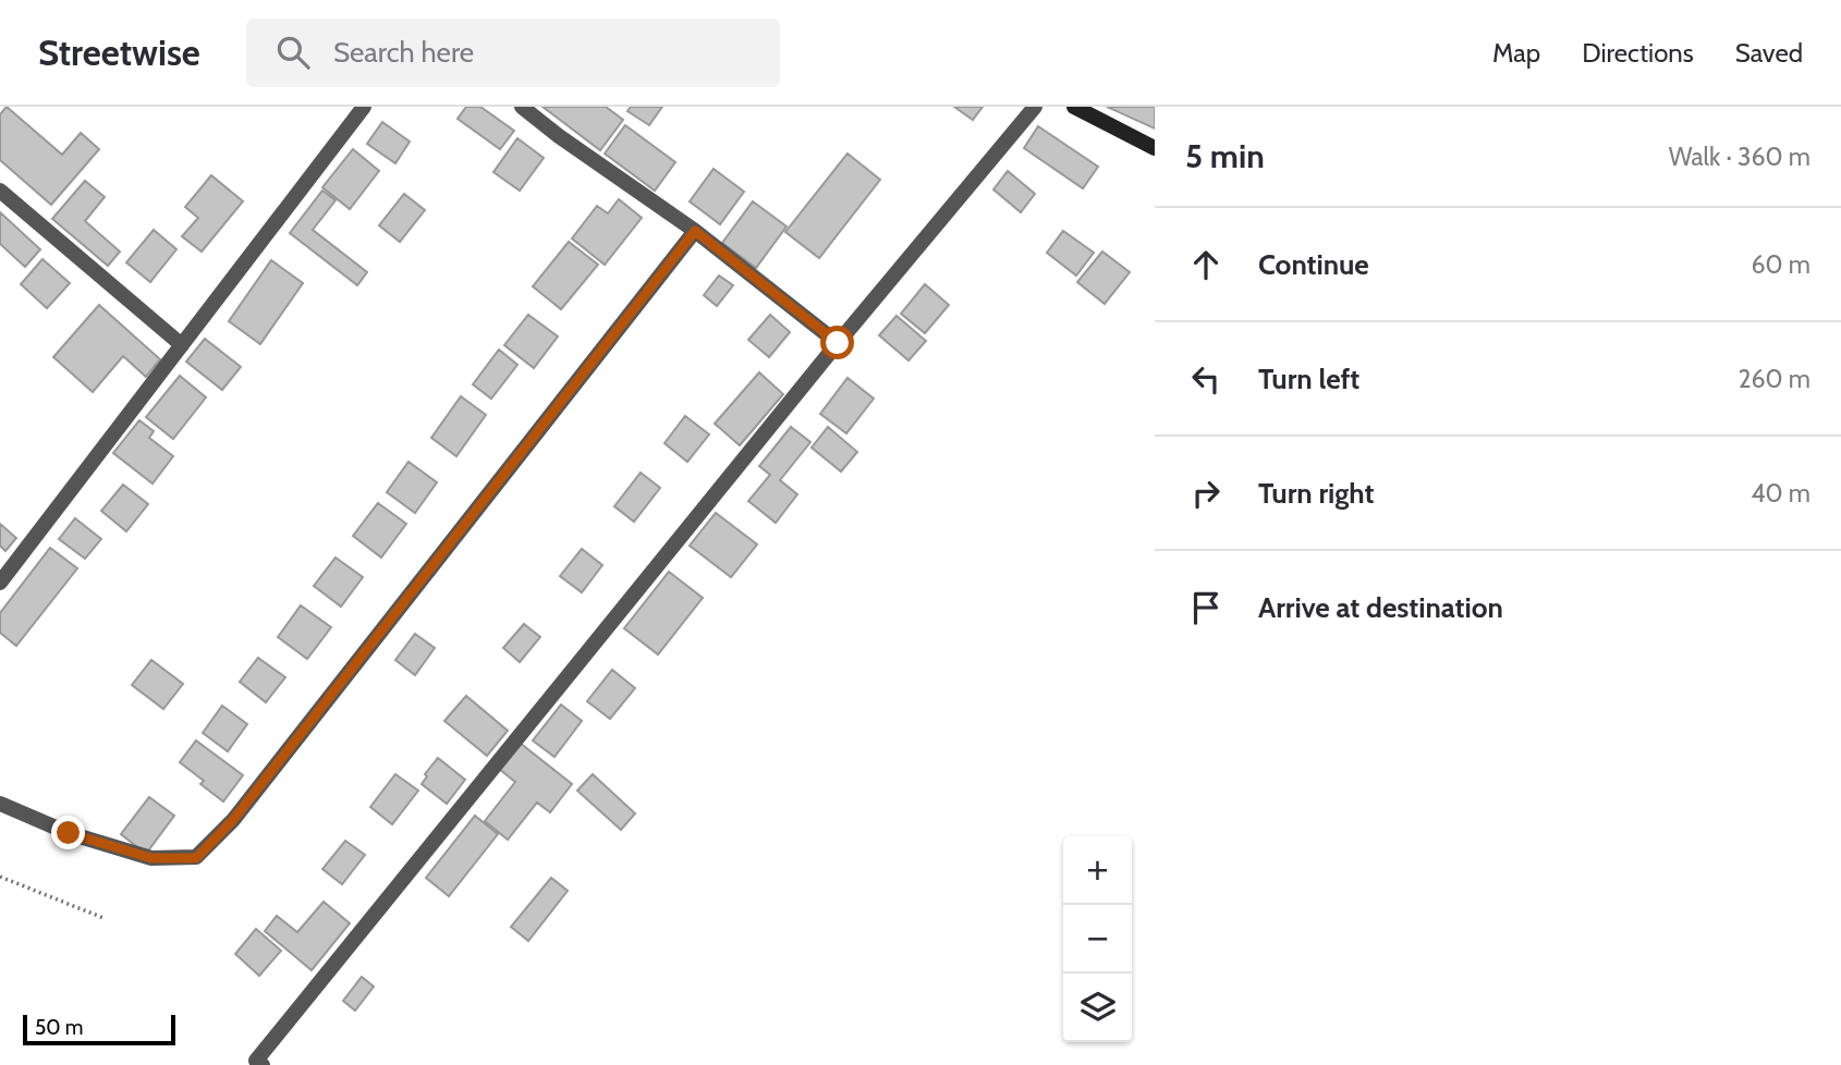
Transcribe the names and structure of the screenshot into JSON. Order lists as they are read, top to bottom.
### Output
{
  "scale_bar": "50 m",
  "page": {
    "header": "Streetwise",
    "search": "Search here",
    "nav": ["Map", "Directions", "Saved"],
    "heading": ["5 min", "Walk · 360 m"],
    "list": [
      ["Continue", "60 m"],
      ["Turn left", "260 m"],
      ["Turn right", "40 m"],
      "Arrive at destination"
    ],
    "map_buttons": ["+", "−"],
    "scale": "50 m"
  }
}
